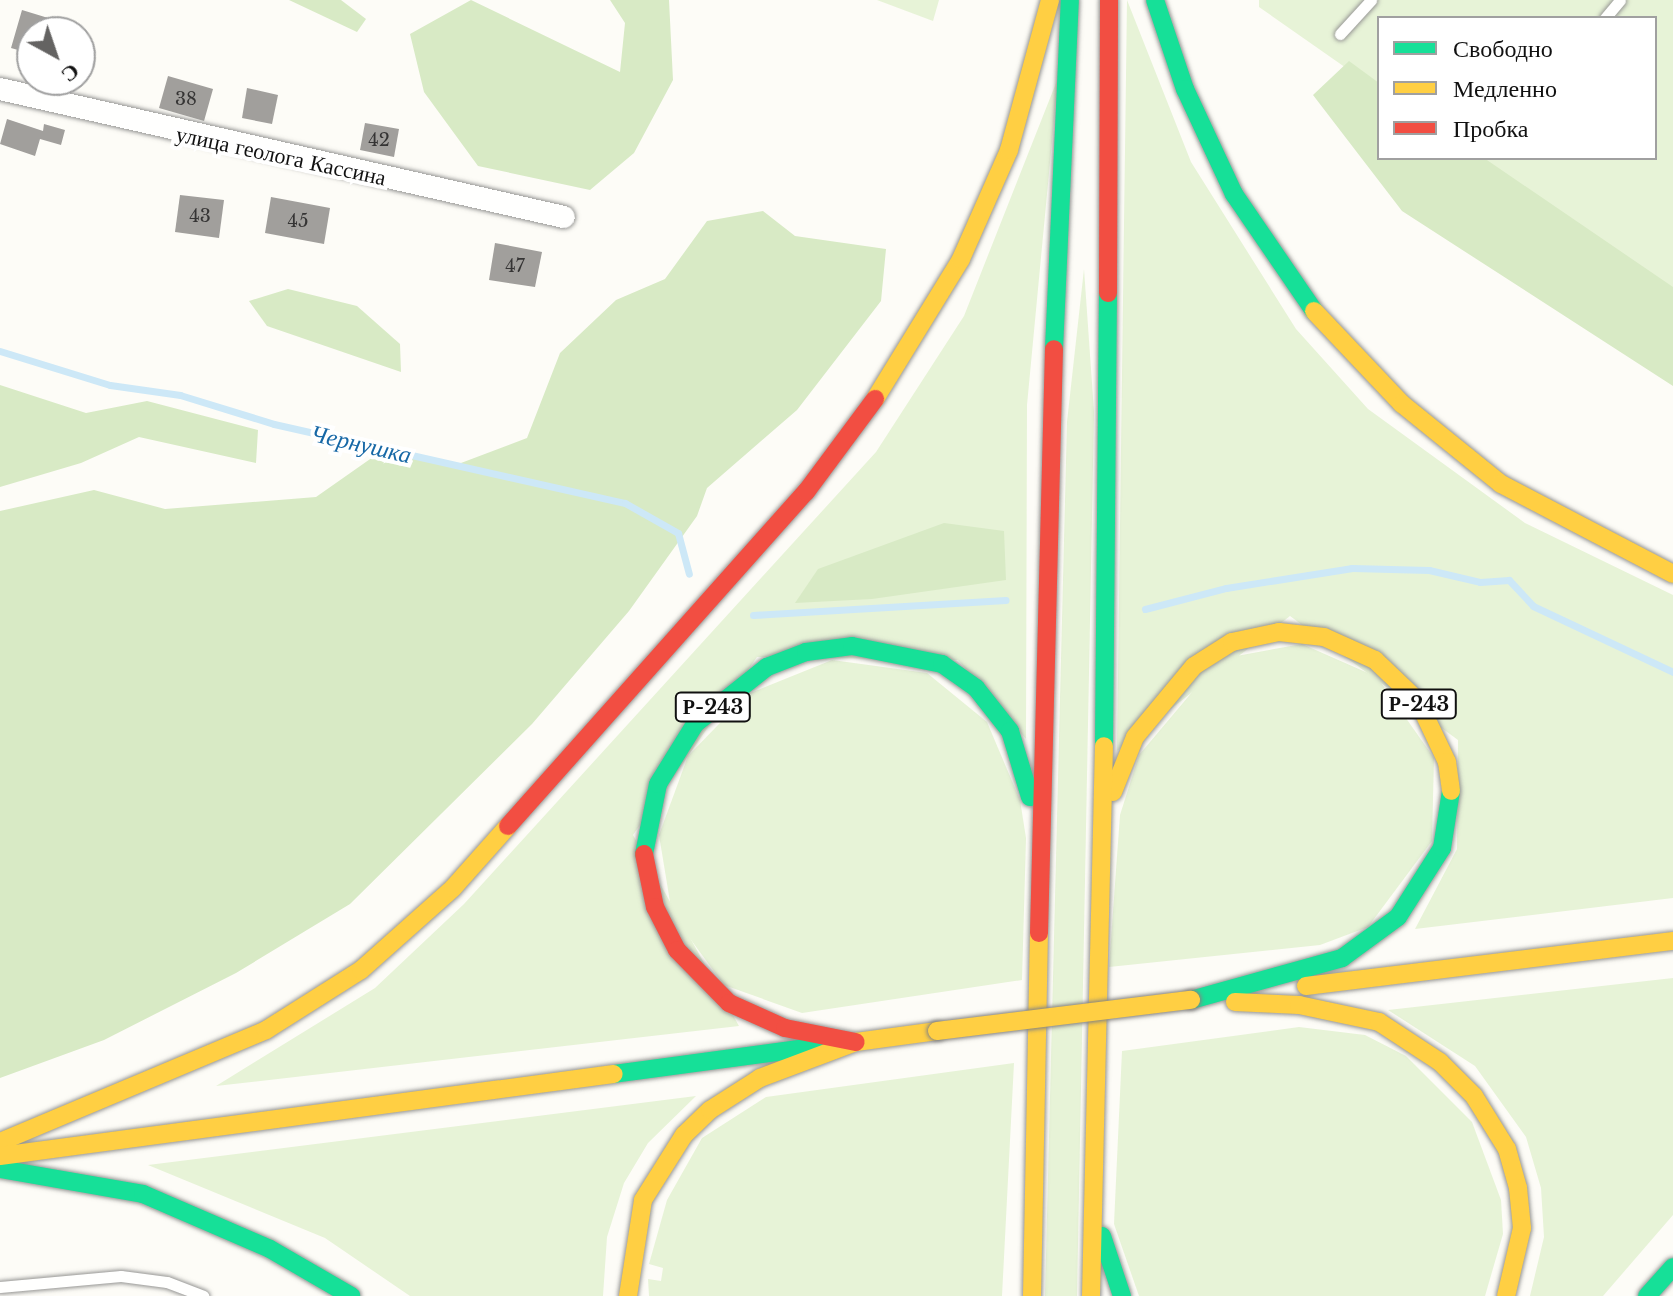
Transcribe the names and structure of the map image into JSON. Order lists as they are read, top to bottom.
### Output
{
  "streets": {
    "main road": ["Р-243"],
    "street": ["улица геолога Кассина"]
  },
  "water": ["Чернушка"],
  "house_numbers": [
    "38",
    "42",
    "43",
    "45",
    "47"
  ],
  "legend": ["Свободно", "Медленно", "Пробка"],
  "north": "bottom right"
}
